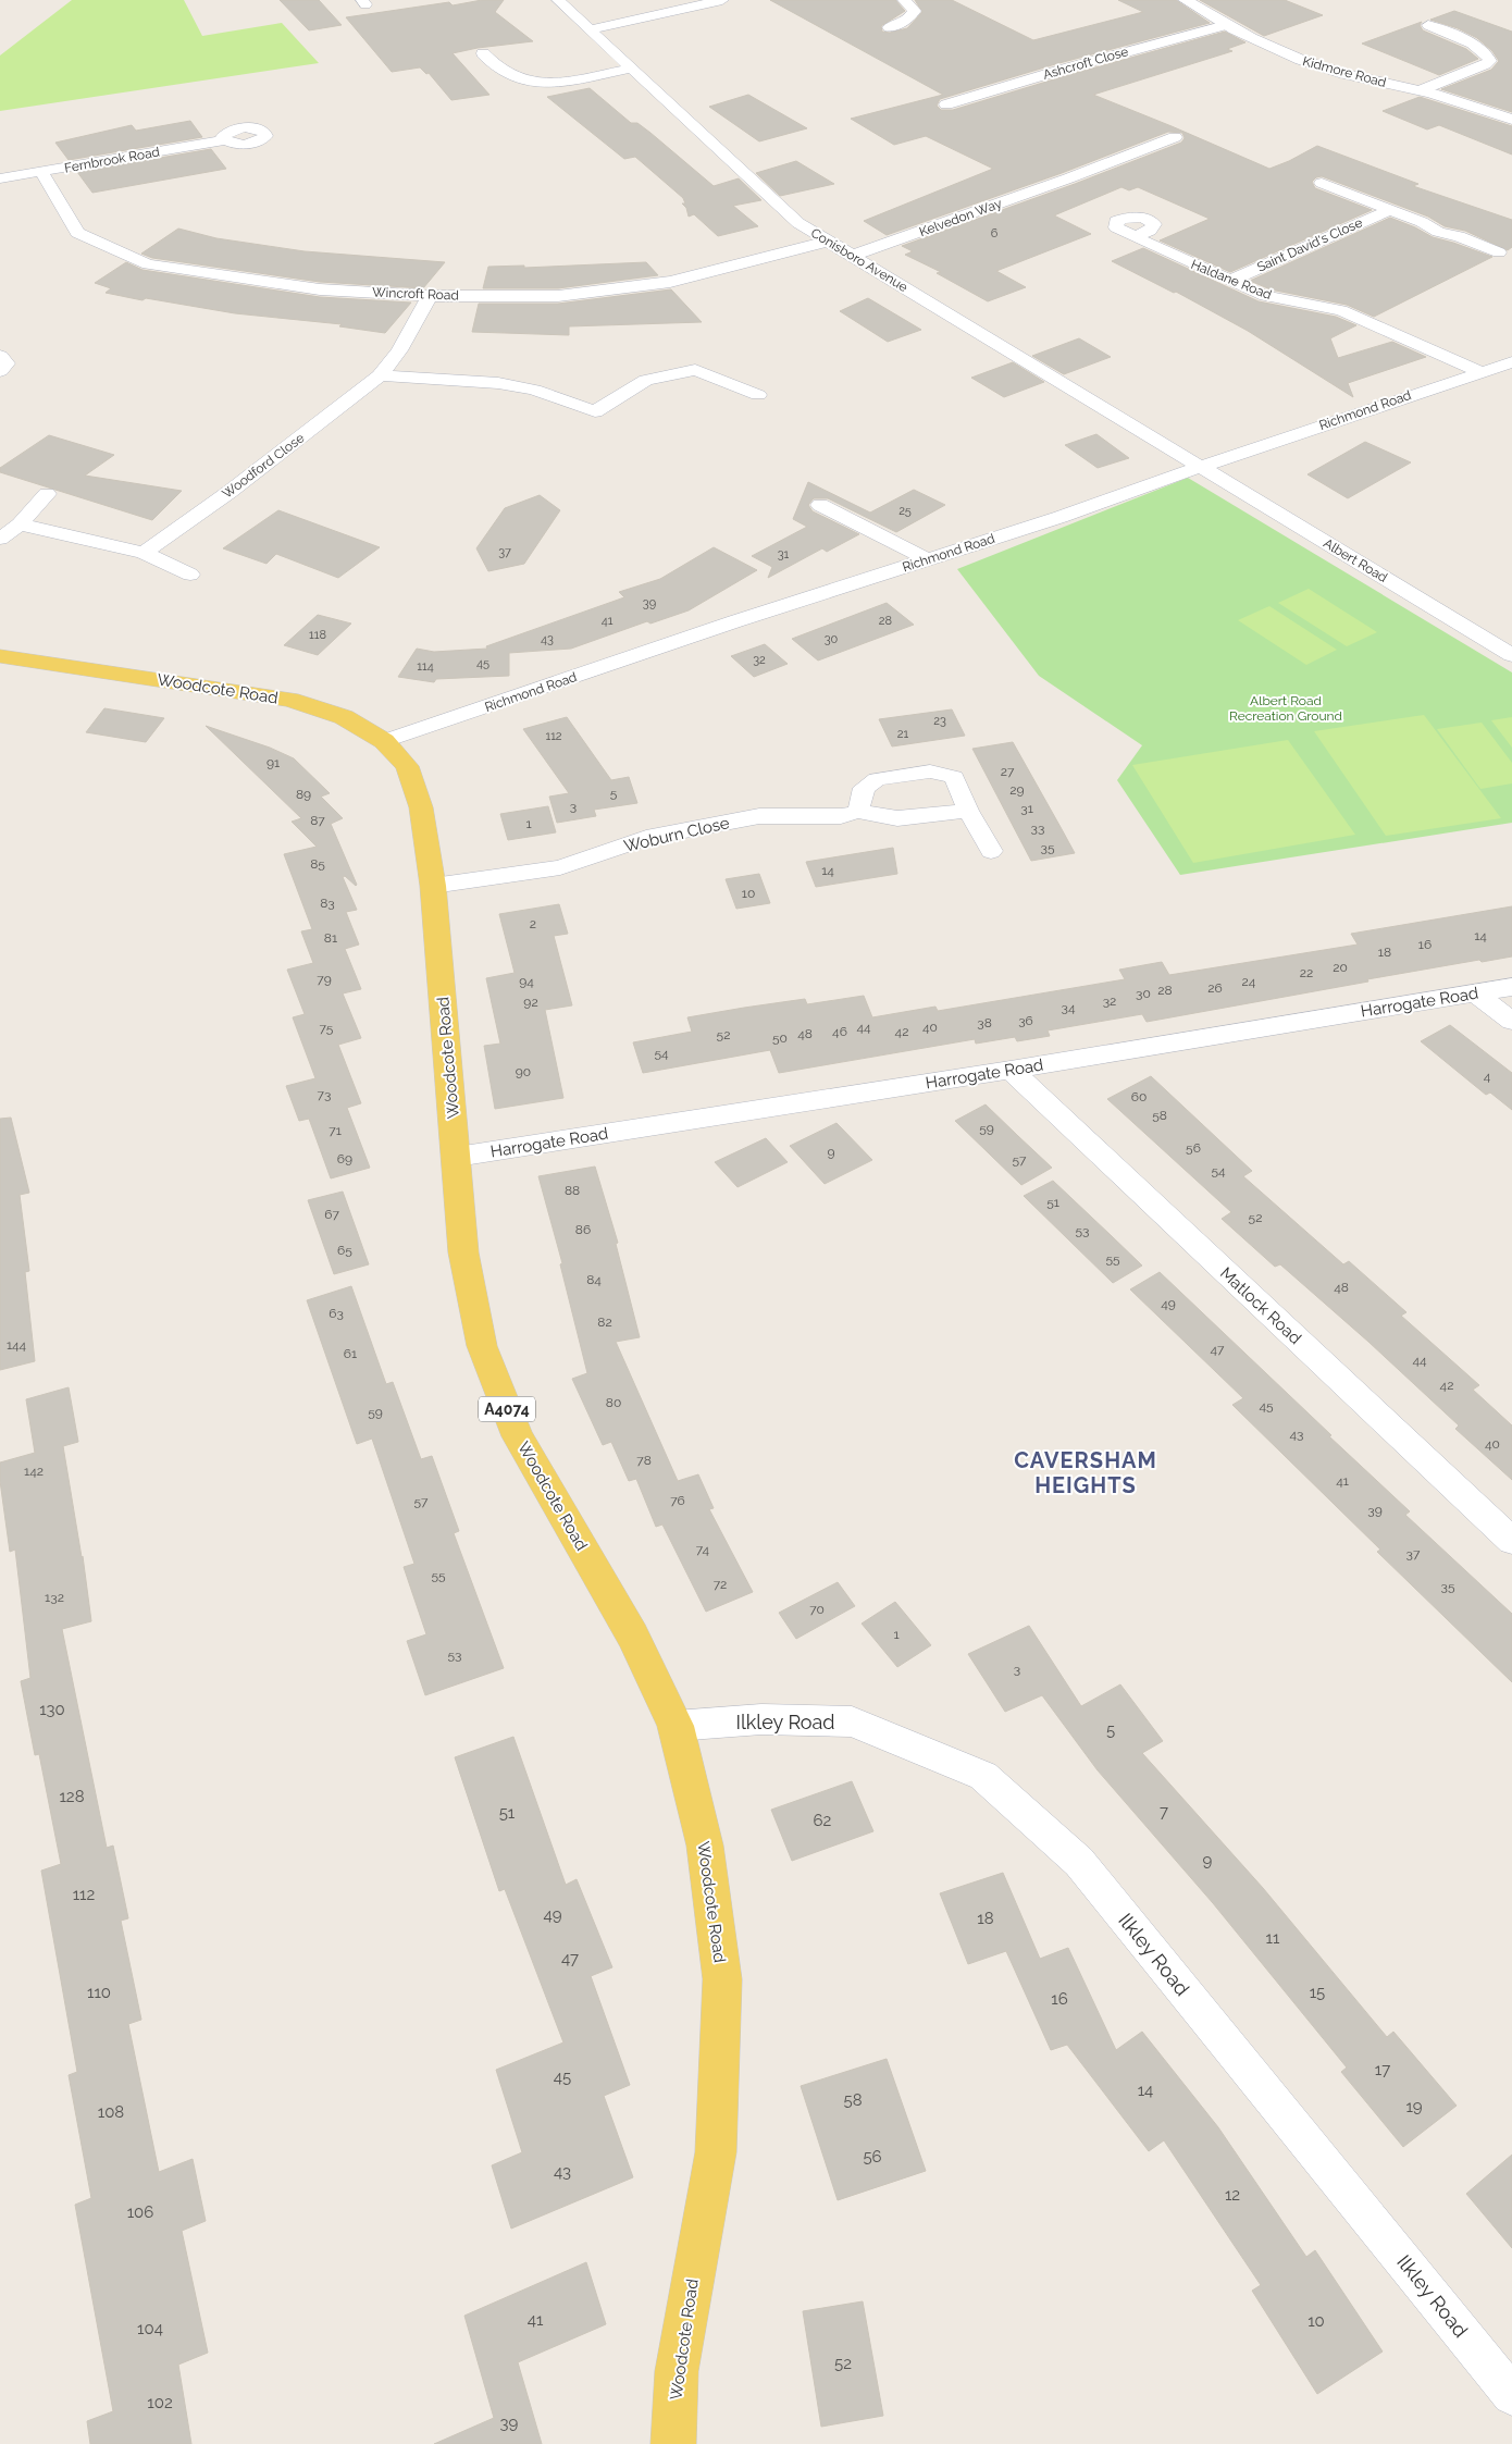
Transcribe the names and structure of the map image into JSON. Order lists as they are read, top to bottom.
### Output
{
  "streets": {
    "main road": ["Woodcote Road", "A4074"],
    "street": [
      "Ashcroft Close",
      "Kidmore Road",
      "Fernbrook Road",
      "Kelvedon Way",
      "Saint David's Close",
      "Conisboro Avenue",
      "Haldane Road",
      "Wincroft Road",
      "Richmond Road",
      "Woodford Close",
      "Albert Road",
      "Woburn Close",
      "Harrogate Road",
      "Matlock Road",
      "Ilkley Road"
    ]
  },
  "crossings": [
    ["Ashcroft Close", "Kidmore Road"],
    ["Fernbrook Road", "Wincroft Road"],
    ["Kelvedon Way", "Conisboro Avenue"],
    ["Saint David's Close", "Haldane Road"],
    ["Conisboro Avenue", "Wincroft Road"],
    ["Conisboro Avenue", "Richmond Road"],
    ["Conisboro Avenue", "Albert Road"],
    ["Haldane Road", "Richmond Road"],
    ["Wincroft Road", "Woodford Close"],
    ["Richmond Road", "Albert Road"],
    ["Richmond Road", "Woodcote Road"],
    ["Woodcote Road", "Woburn Close"],
    ["Woodcote Road", "Harrogate Road"],
    ["Woodcote Road", "Ilkley Road"],
    ["Harrogate Road", "Matlock Road"]
  ],
  "districts": ["CAVERSHAM HEIGHTS"],
  "parks": ["Albert Road Recreation Ground"],
  "house_numbers": [
    "6",
    "25",
    "37",
    "31",
    "39",
    "41",
    "28",
    "118",
    "43",
    "30",
    "32",
    "45",
    "114",
    "23",
    "21",
    "112",
    "91",
    "27",
    "29",
    "5",
    "89",
    "3",
    "31",
    "87",
    "1",
    "33",
    "35",
    "85",
    "14",
    "10",
    "83",
    "2",
    "14",
    "81",
    "16",
    "18",
    "20",
    "22",
    "79",
    "94",
    "24",
    "26",
    "28",
    "30",
    "32",
    "92",
    "34",
    "36",
    "38",
    "44",
    "40",
    "75",
    "46",
    "42",
    "48",
    "52",
    "50",
    "54",
    "90",
    "4",
    "73",
    "60",
    "58",
    "59",
    "71",
    "56",
    "9",
    "69",
    "57",
    "54",
    "88",
    "51",
    "67",
    "52",
    "86",
    "53",
    "65",
    "55",
    "84",
    "48",
    "49",
    "63",
    "82",
    "144",
    "47",
    "61",
    "44",
    "42",
    "80",
    "45",
    "59",
    "43",
    "40",
    "78",
    "142",
    "41",
    "76",
    "57",
    "39",
    "74",
    "37",
    "55",
    "72",
    "35",
    "132",
    "70",
    "1",
    "53",
    "3",
    "130",
    "5",
    "128",
    "7",
    "51",
    "62",
    "9",
    "112",
    "49",
    "18",
    "11",
    "47",
    "110",
    "15",
    "16",
    "17",
    "45",
    "14",
    "58",
    "19",
    "108",
    "56",
    "43",
    "12",
    "106",
    "41",
    "10",
    "104",
    "52",
    "102",
    "39"
  ]
}
